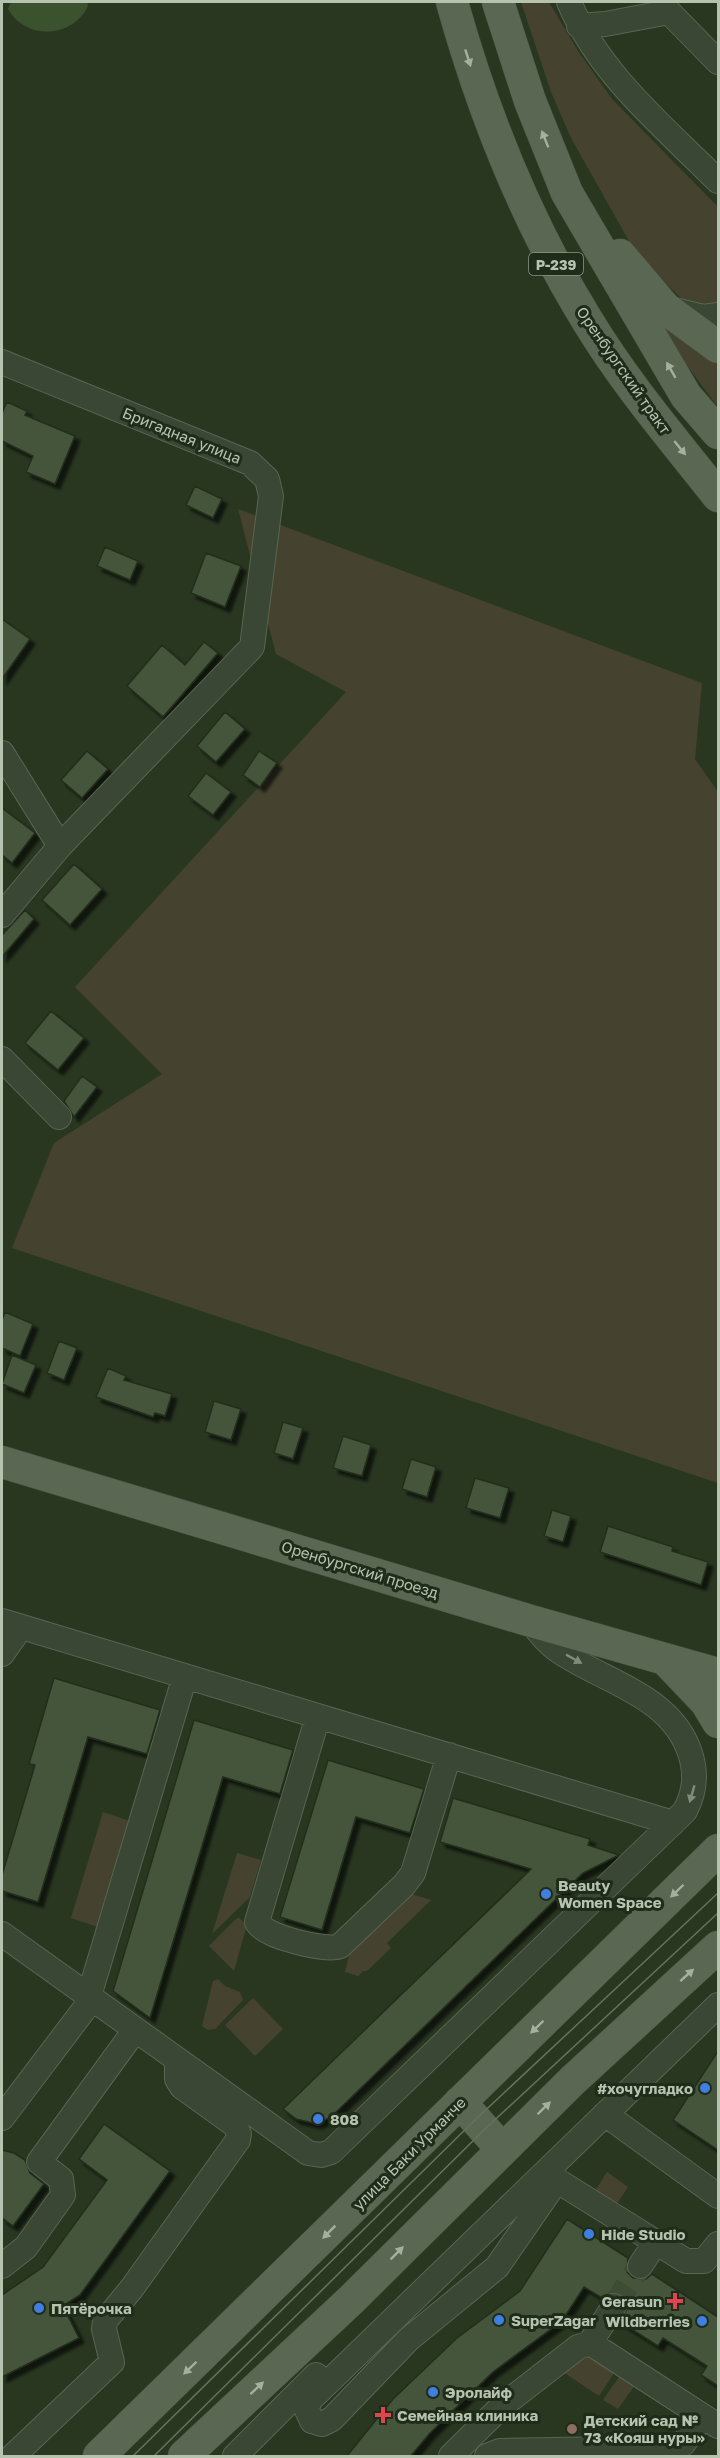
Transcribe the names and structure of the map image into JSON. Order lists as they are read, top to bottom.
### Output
{
  "streets": {
    "main road": [
      "Р-239",
      "Оренбургский тракт",
      "Оренбургский проезд",
      "улица Баки Урманче"
    ],
    "street": ["Бригадная улица"]
  },
  "places": {
    "other": [
      "Beauty Women Space",
      "#хочугладко",
      "808",
      "Hide Studio",
      "Пятёрочка",
      "SuperZagar",
      "Wildberries",
      "Эролайф",
      "Детский сад № 73 «Кояш нуры»"
    ],
    "health": ["Gerasun", "Семейная клиника"]
  }
}
